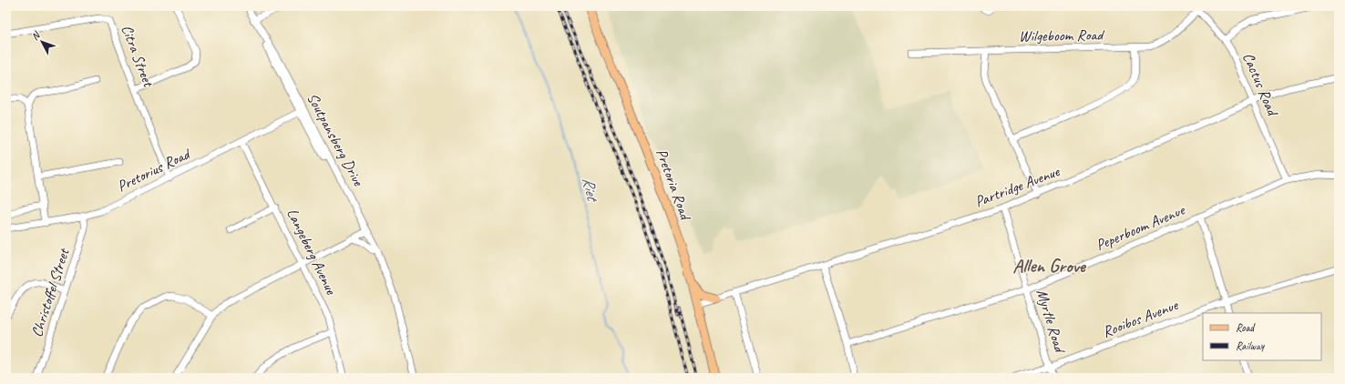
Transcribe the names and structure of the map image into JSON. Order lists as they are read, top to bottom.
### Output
{
  "streets": {
    "main road": ["Pretoria Road"],
    "street": [
      "Wilgeboom Road",
      "Citra Street",
      "Cactus Road",
      "Soutpansberg Drive",
      "Pretorius Road",
      "Partridge Avenue",
      "Peperboom Avenue",
      "Langeberg Avenue",
      "Christoffel Street",
      "Rooibos Avenue",
      "Myrtle Road"
    ]
  },
  "crossings": [
    ["Wilgeboom Road", "Cactus Road"],
    ["Citra Street", "Pretorius Road"],
    ["Cactus Road", "Partridge Avenue"],
    ["Cactus Road", "Peperboom Avenue"],
    ["Soutpansberg Drive", "Pretorius Road"],
    ["Pretorius Road", "Langeberg Avenue"],
    ["Pretorius Road", "Christoffel Street"],
    ["Pretoria Road", "Partridge Avenue"],
    ["Partridge Avenue", "Myrtle Road"],
    ["Peperboom Avenue", "Myrtle Road"],
    ["Rooibos Avenue", "Myrtle Road"]
  ],
  "districts": ["Allen Grove"],
  "water": ["Riet"],
  "legend": ["Road", "Railway"],
  "north": "top left"
}
